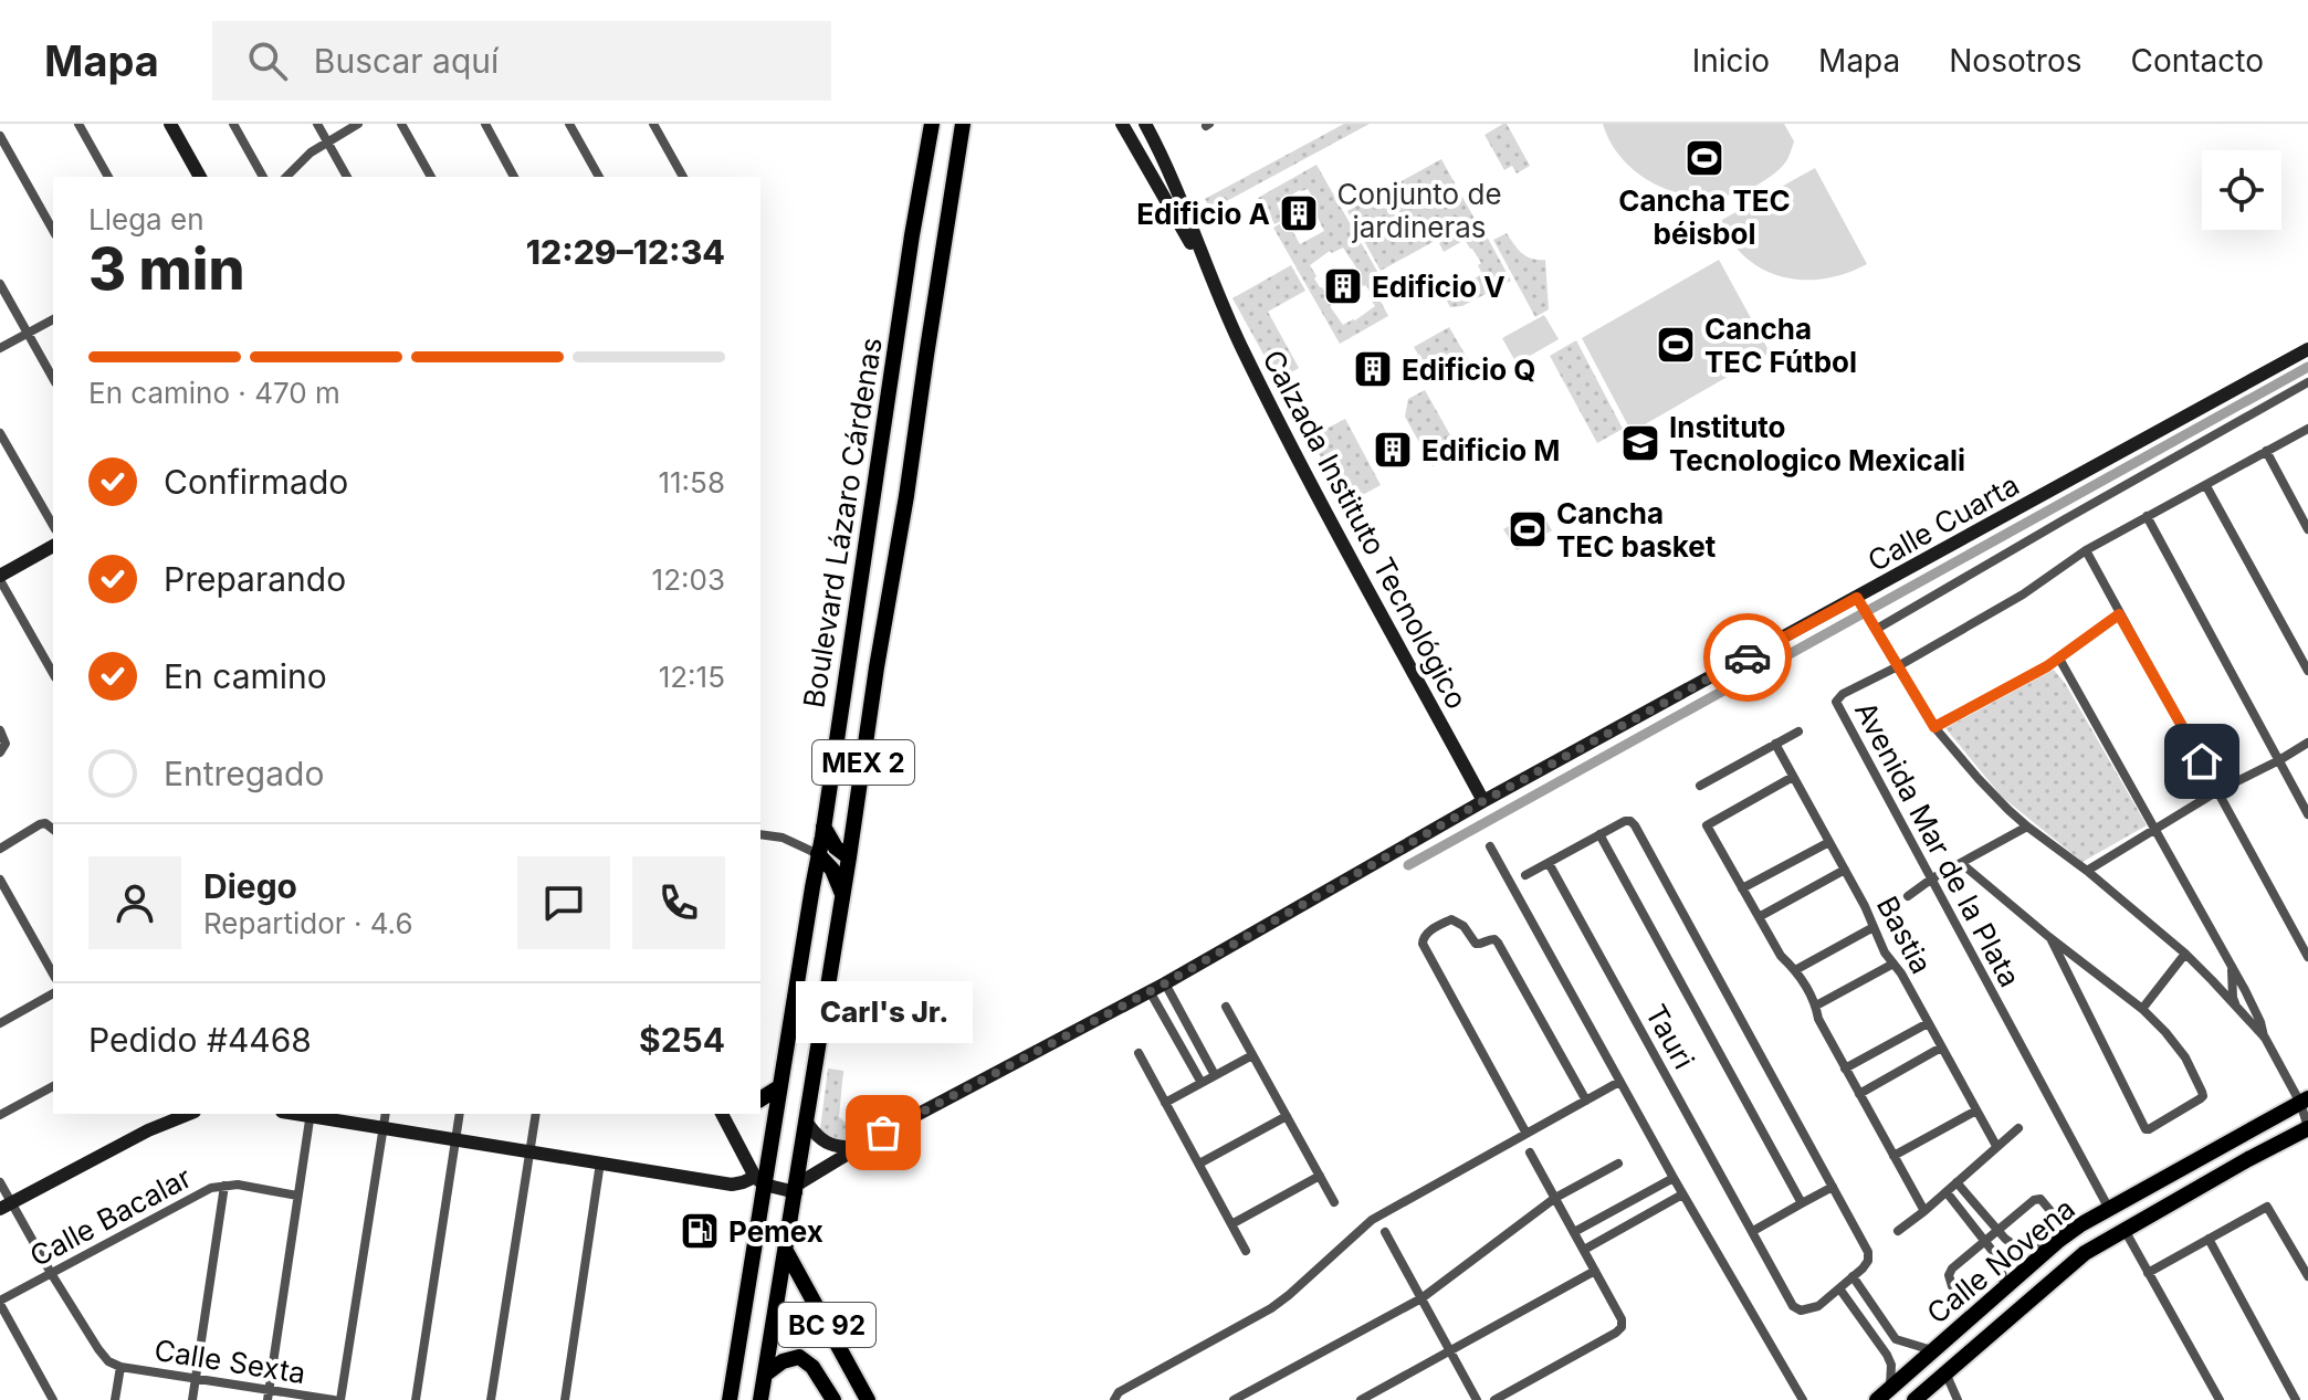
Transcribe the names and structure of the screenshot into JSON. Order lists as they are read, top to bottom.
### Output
{
  "streets": {
    "main road": [
      "Boulevard Lázaro Cárdenas",
      "MEX 2",
      "Calle Novena",
      "BC 92"
    ],
    "street": [
      "Calle Cuarta",
      "Calzada Instituto Tecnológico",
      "Avenida Mar de la Plata",
      "Bastia",
      "Tauri",
      "Calle Bacalar",
      "Calle Sexta"
    ]
  },
  "crossings": [
    ["Boulevard Lázaro Cárdenas", "Calle Cuarta"],
    ["Boulevard Lázaro Cárdenas", "BC 92"],
    ["Calle Cuarta", "Calzada Instituto Tecnológico"],
    ["Avenida Mar de la Plata", "Calle Novena"]
  ],
  "parks": ["Conjunto de jardineras"],
  "places": {
    "sports": ["Cancha TEC béisbol", "Cancha TEC Fútbol", "Cancha TEC basket"],
    "building": [
      "Edificio A",
      "Edificio V",
      "Edificio Q",
      "Edificio M"
    ],
    "school or university": ["Instituto Tecnologico Mexicali"],
    "other": ["Carl's Jr."],
    "fuel station": ["Pemex"]
  },
  "page": {
    "header": "Mapa",
    "search": "Buscar aquí",
    "nav": [
      "Inicio",
      "Mapa",
      "Nosotros",
      "Contacto"
    ],
    "heading": ["3 min", "Llega en", "12:29–12:34"],
    "panel": [
      "Diego",
      "Repartidor · 4.6",
      "Pedido #4468",
      "$254"
    ],
    "bar": "En camino · 470 m",
    "list": [
      ["Confirmado", "11:58"],
      ["Preparando", "12:03"],
      ["En camino", "12:15"],
      "Entregado"
    ],
    "bubble": "Carl's Jr."
  }
}
